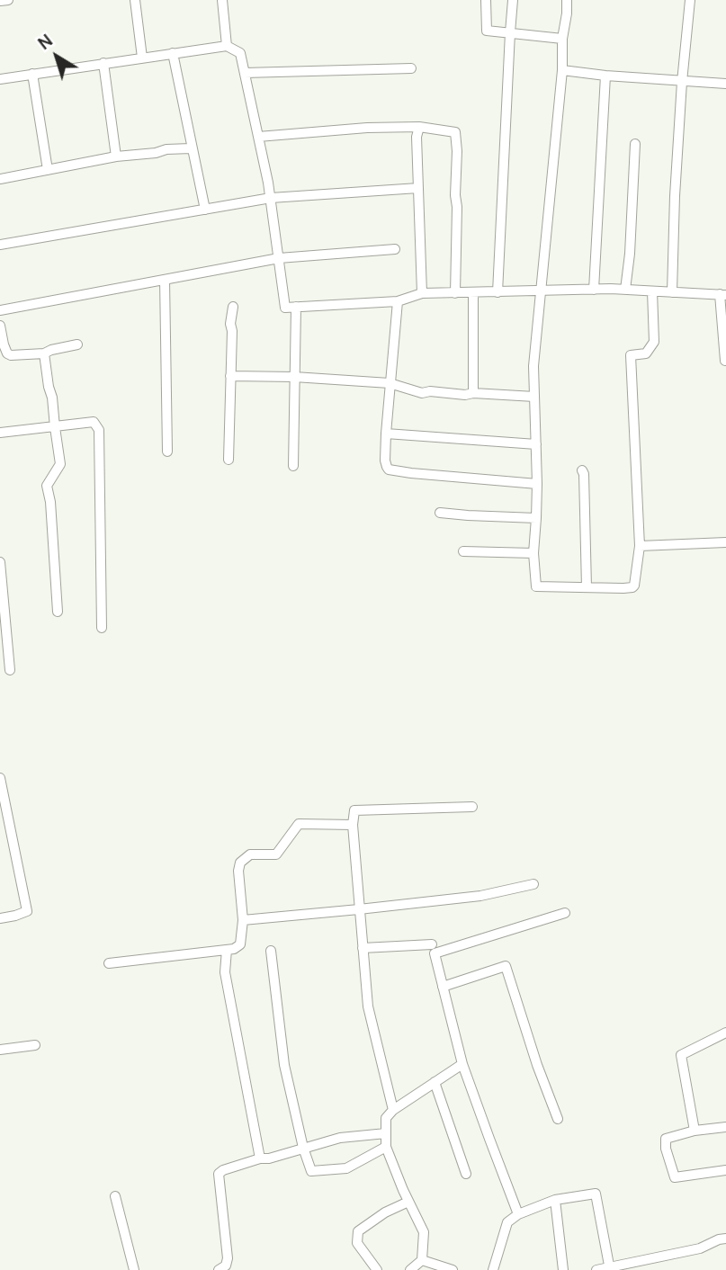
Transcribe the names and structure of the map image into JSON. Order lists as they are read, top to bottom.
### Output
{
  "north": "top left"
}
